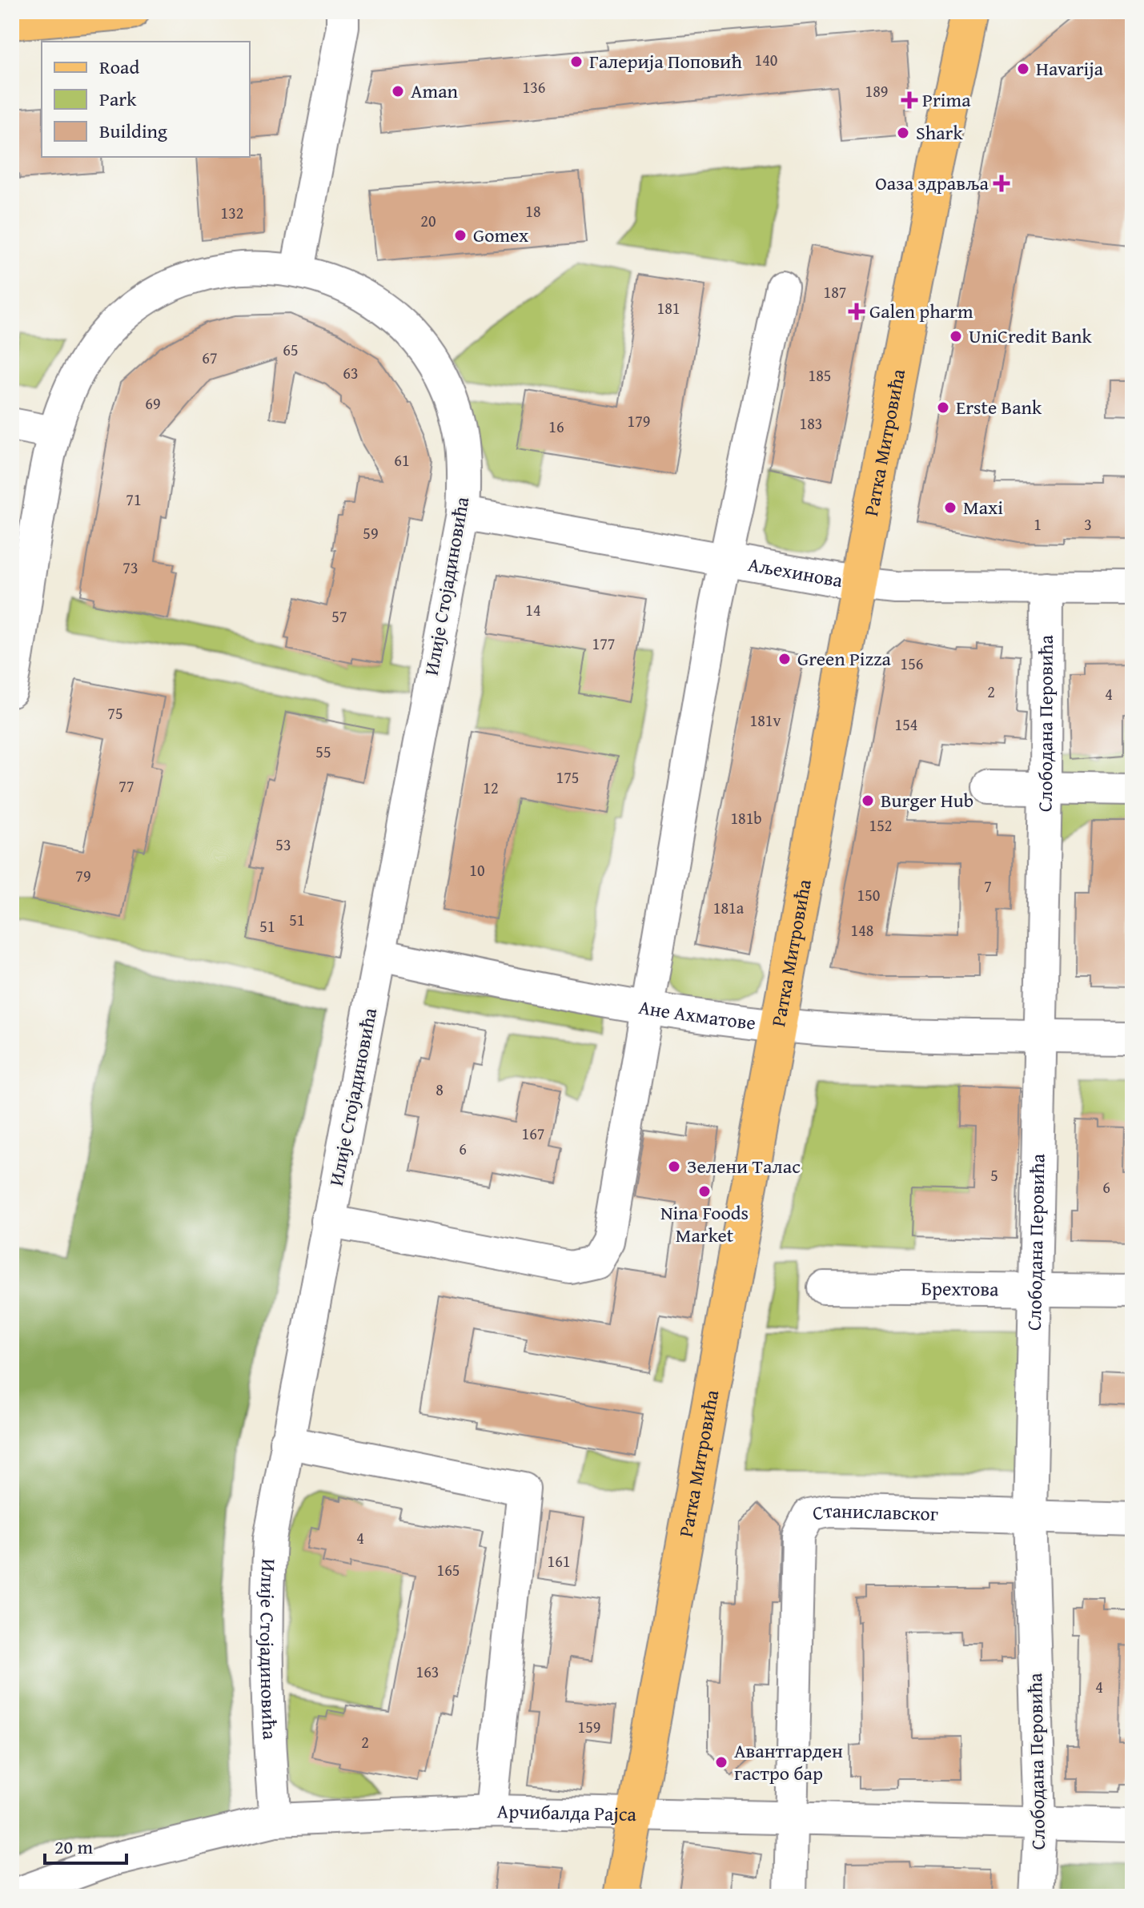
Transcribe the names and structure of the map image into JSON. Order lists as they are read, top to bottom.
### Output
{
  "streets": {
    "main road": ["Ратка Митровића"],
    "street": [
      "Аљехинова",
      "Илије Стојадиновића",
      "Слободана Перовића",
      "Ане Ахматове",
      "Брехтова",
      "Станиславског",
      "Арчибалда Рајса"
    ]
  },
  "crossings": [
    ["Ратка Митровића", "Аљехинова"],
    ["Ратка Митровића", "Ане Ахматове"],
    ["Ратка Митровића", "Арчибалда Рајса"],
    ["Аљехинова", "Илије Стојадиновића"],
    ["Аљехинова", "Слободана Перовића"],
    ["Илије Стојадиновића", "Ане Ахматове"],
    ["Илије Стојадиновића", "Арчибалда Рајса"],
    ["Слободана Перовића", "Ане Ахматове"],
    ["Слободана Перовића", "Брехтова"],
    ["Слободана Перовића", "Станиславског"],
    ["Слободана Перовића", "Арчибалда Рајса"],
    ["Станиславског", "Арчибалда Рајса"]
  ],
  "places": {
    "other": [
      "Галерија Поповић",
      "Havarija",
      "Aman",
      "Shark",
      "Gomex",
      "UniCredit Bank",
      "Erste Bank",
      "Maxi",
      "Green Pizza",
      "Burger Hub",
      "Зелени Талас",
      "Nina Foods Market",
      "Авантгарден гастро бар"
    ],
    "health": ["Prima", "Оаза здравља", "Galen pharm"]
  },
  "house_numbers": [
    "140",
    "136",
    "189",
    "18",
    "132",
    "20",
    "187",
    "181",
    "65",
    "67",
    "63",
    "185",
    "69",
    "179",
    "183",
    "16",
    "61",
    "71",
    "1",
    "3",
    "59",
    "73",
    "14",
    "57",
    "177",
    "156",
    "2",
    "4",
    "75",
    "181v",
    "154",
    "55",
    "175",
    "77",
    "12",
    "181b",
    "152",
    "53",
    "10",
    "79",
    "7",
    "150",
    "181a",
    "51",
    "51",
    "148",
    "8",
    "167",
    "6",
    "5",
    "6",
    "4",
    "161",
    "165",
    "163",
    "4",
    "159",
    "2"
  ],
  "legend": ["Road", "Park", "Building"],
  "scale_bar": "20 m"
}
